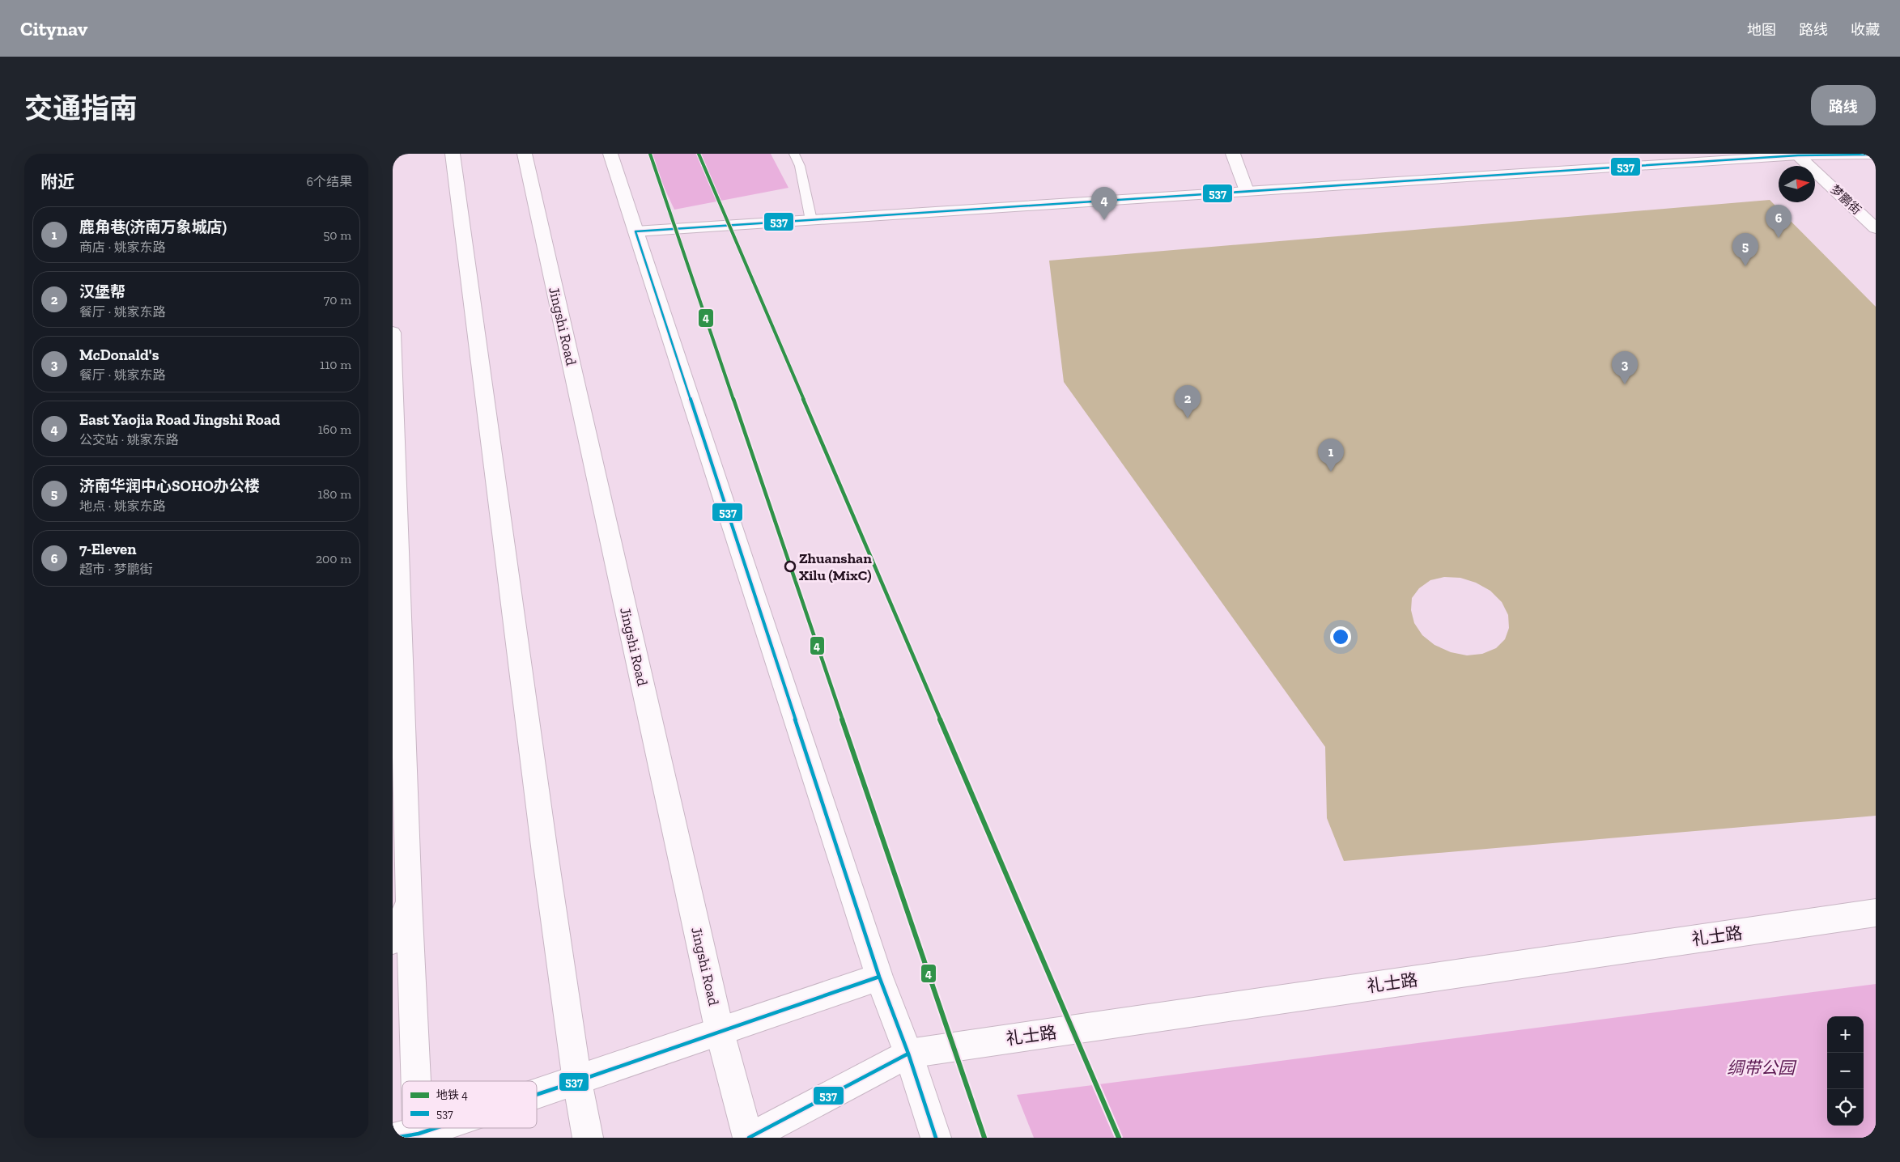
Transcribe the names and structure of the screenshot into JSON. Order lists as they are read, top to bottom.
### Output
{
  "streets": {
    "main road": ["梦鹏街", "Jingshi Road", "礼士路"]
  },
  "crossings": [
    ["Jingshi Road", "礼士路"]
  ],
  "parks": ["绸带公园"],
  "places": ["Zhuanshan Xilu (MixC)"],
  "lines": ["metro line 4", "transit line 537"],
  "legend": ["地铁 4", "537"],
  "north": "right",
  "page": {
    "header": "Citynav",
    "nav": ["地图", "路线", "收藏"],
    "title": "交通指南",
    "buttons": "路线",
    "heading": ["附近", "6个结果"],
    "pins": [
      "4",
      "6",
      "5",
      "3",
      "2",
      "1"
    ],
    "list": [
      {
        "mark": "1",
        "name": "鹿角巷(济南万象城店)",
        "note": "商店 · 姚家东路",
        "value": "50 m"
      },
      {
        "mark": "2",
        "name": "汉堡帮",
        "note": "餐厅 · 姚家东路",
        "value": "70 m"
      },
      {
        "mark": "3",
        "name": "McDonald's",
        "note": "餐厅 · 姚家东路",
        "value": "110 m"
      },
      {
        "mark": "4",
        "name": "East Yaojia Road Jingshi Road",
        "note": "公交站 · 姚家东路",
        "value": "160 m"
      },
      {
        "mark": "5",
        "name": "济南华润中心SOHO办公楼",
        "note": "地点 · 姚家东路",
        "value": "180 m"
      },
      {
        "mark": "6",
        "name": "7-Eleven",
        "note": "超市 · 梦鹏街",
        "value": "200 m"
      }
    ],
    "map_buttons": ["+", "−"]
  }
}
